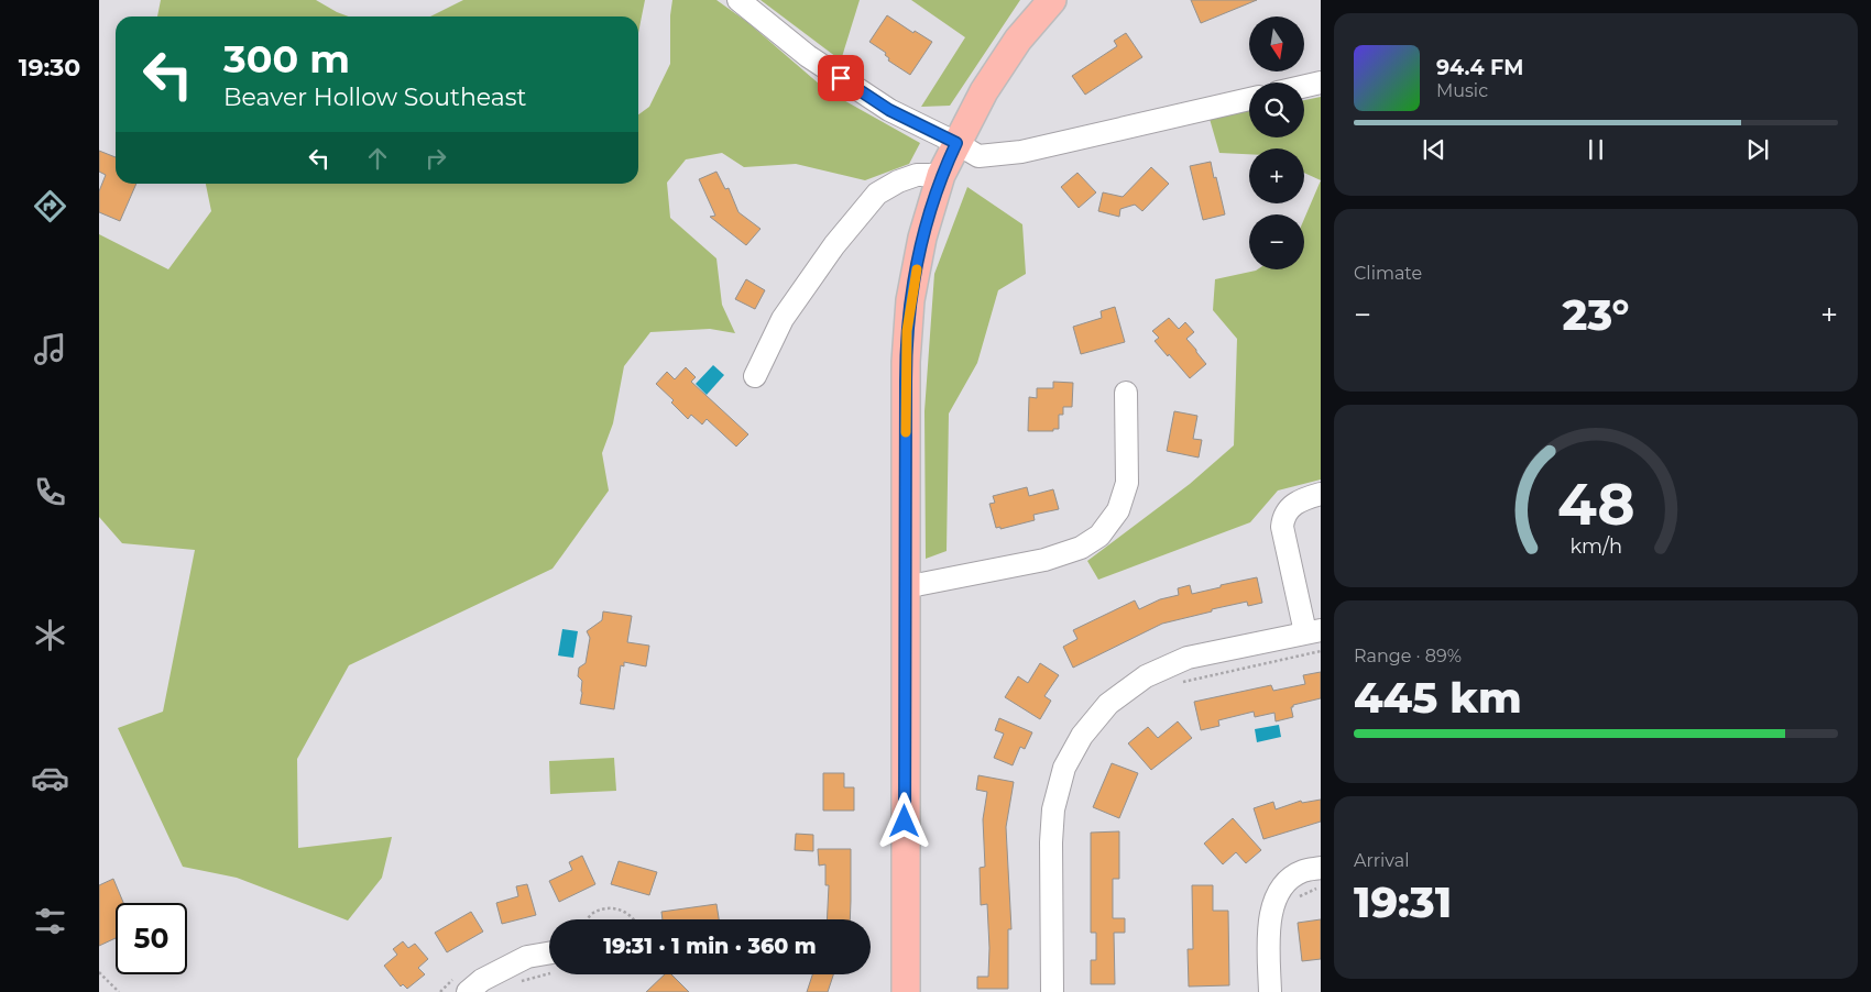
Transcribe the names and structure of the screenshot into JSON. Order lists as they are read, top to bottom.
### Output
{
  "north": "bottom",
  "page": {
    "tabs": "19:30",
    "map_buttons": ["+", "−"],
    "turn": ["300 m", "Beaver Hollow Southeast"],
    "song": ["94.4 FM", "Music"],
    "tile": [
      "Climate",
      ["Range · 89%", "445 km"],
      ["Arrival", "19:31"]
    ],
    "heat": ["−", "23°", "+"],
    "limit": "50",
    "trip": "19:31 · 1 min · 360 m",
    "gauge": ["48", "km/h"]
  }
}
